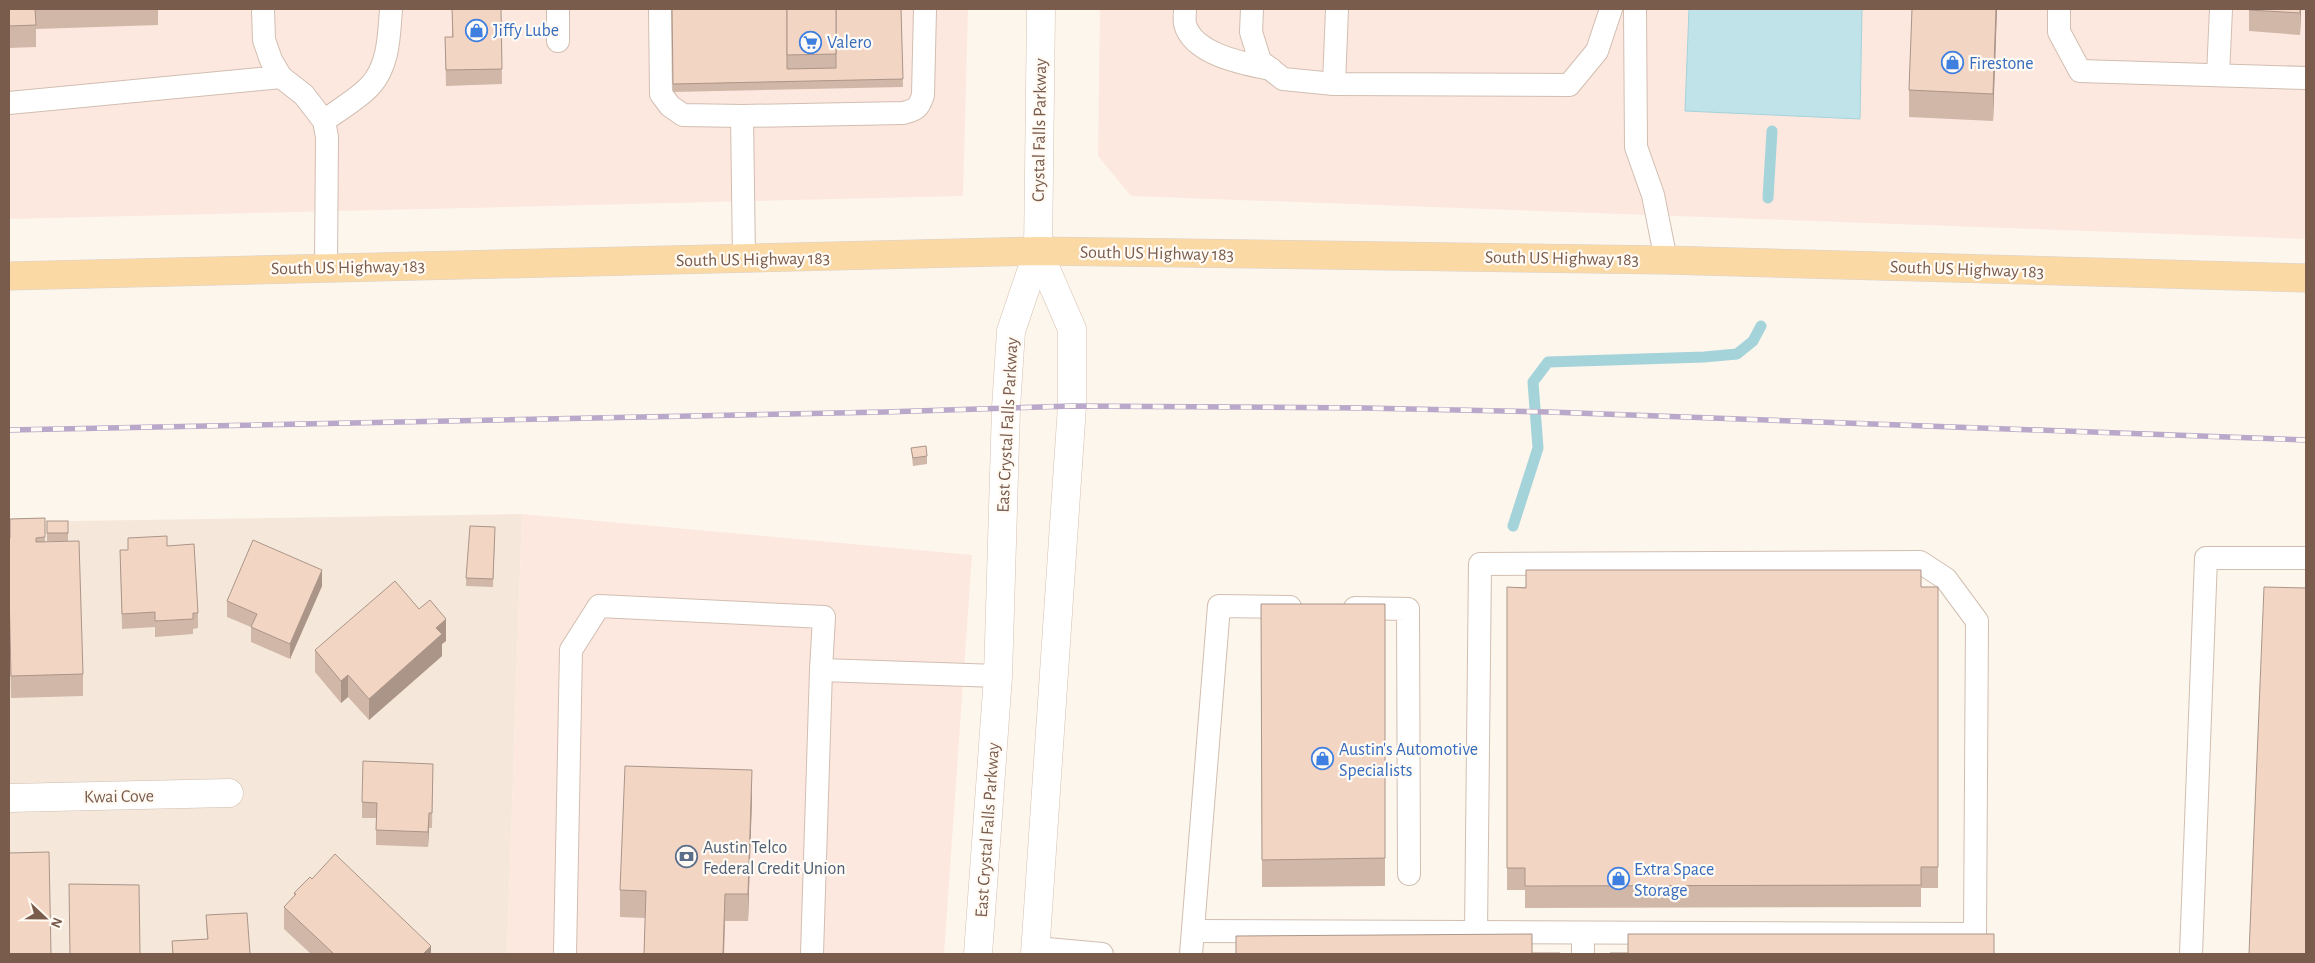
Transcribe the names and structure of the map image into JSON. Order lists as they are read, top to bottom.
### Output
{
  "streets": {
    "main road": [
      "Crystal Falls Parkway",
      "South US Highway 183",
      "East Crystal Falls Parkway",
      "Kwai Cove"
    ]
  },
  "crossings": [
    ["Crystal Falls Parkway", "South US Highway 183"],
    ["Crystal Falls Parkway", "East Crystal Falls Parkway"],
    ["South US Highway 183", "East Crystal Falls Parkway"]
  ],
  "places": {
    "shop": [
      "Jiffy Lube",
      "Firestone",
      "Austin's Automotive Specialists",
      "Extra Space Storage"
    ],
    "supermarket": ["Valero"],
    "bank": ["Austin Telco Federal Credit Union"]
  },
  "north": "right"
}
